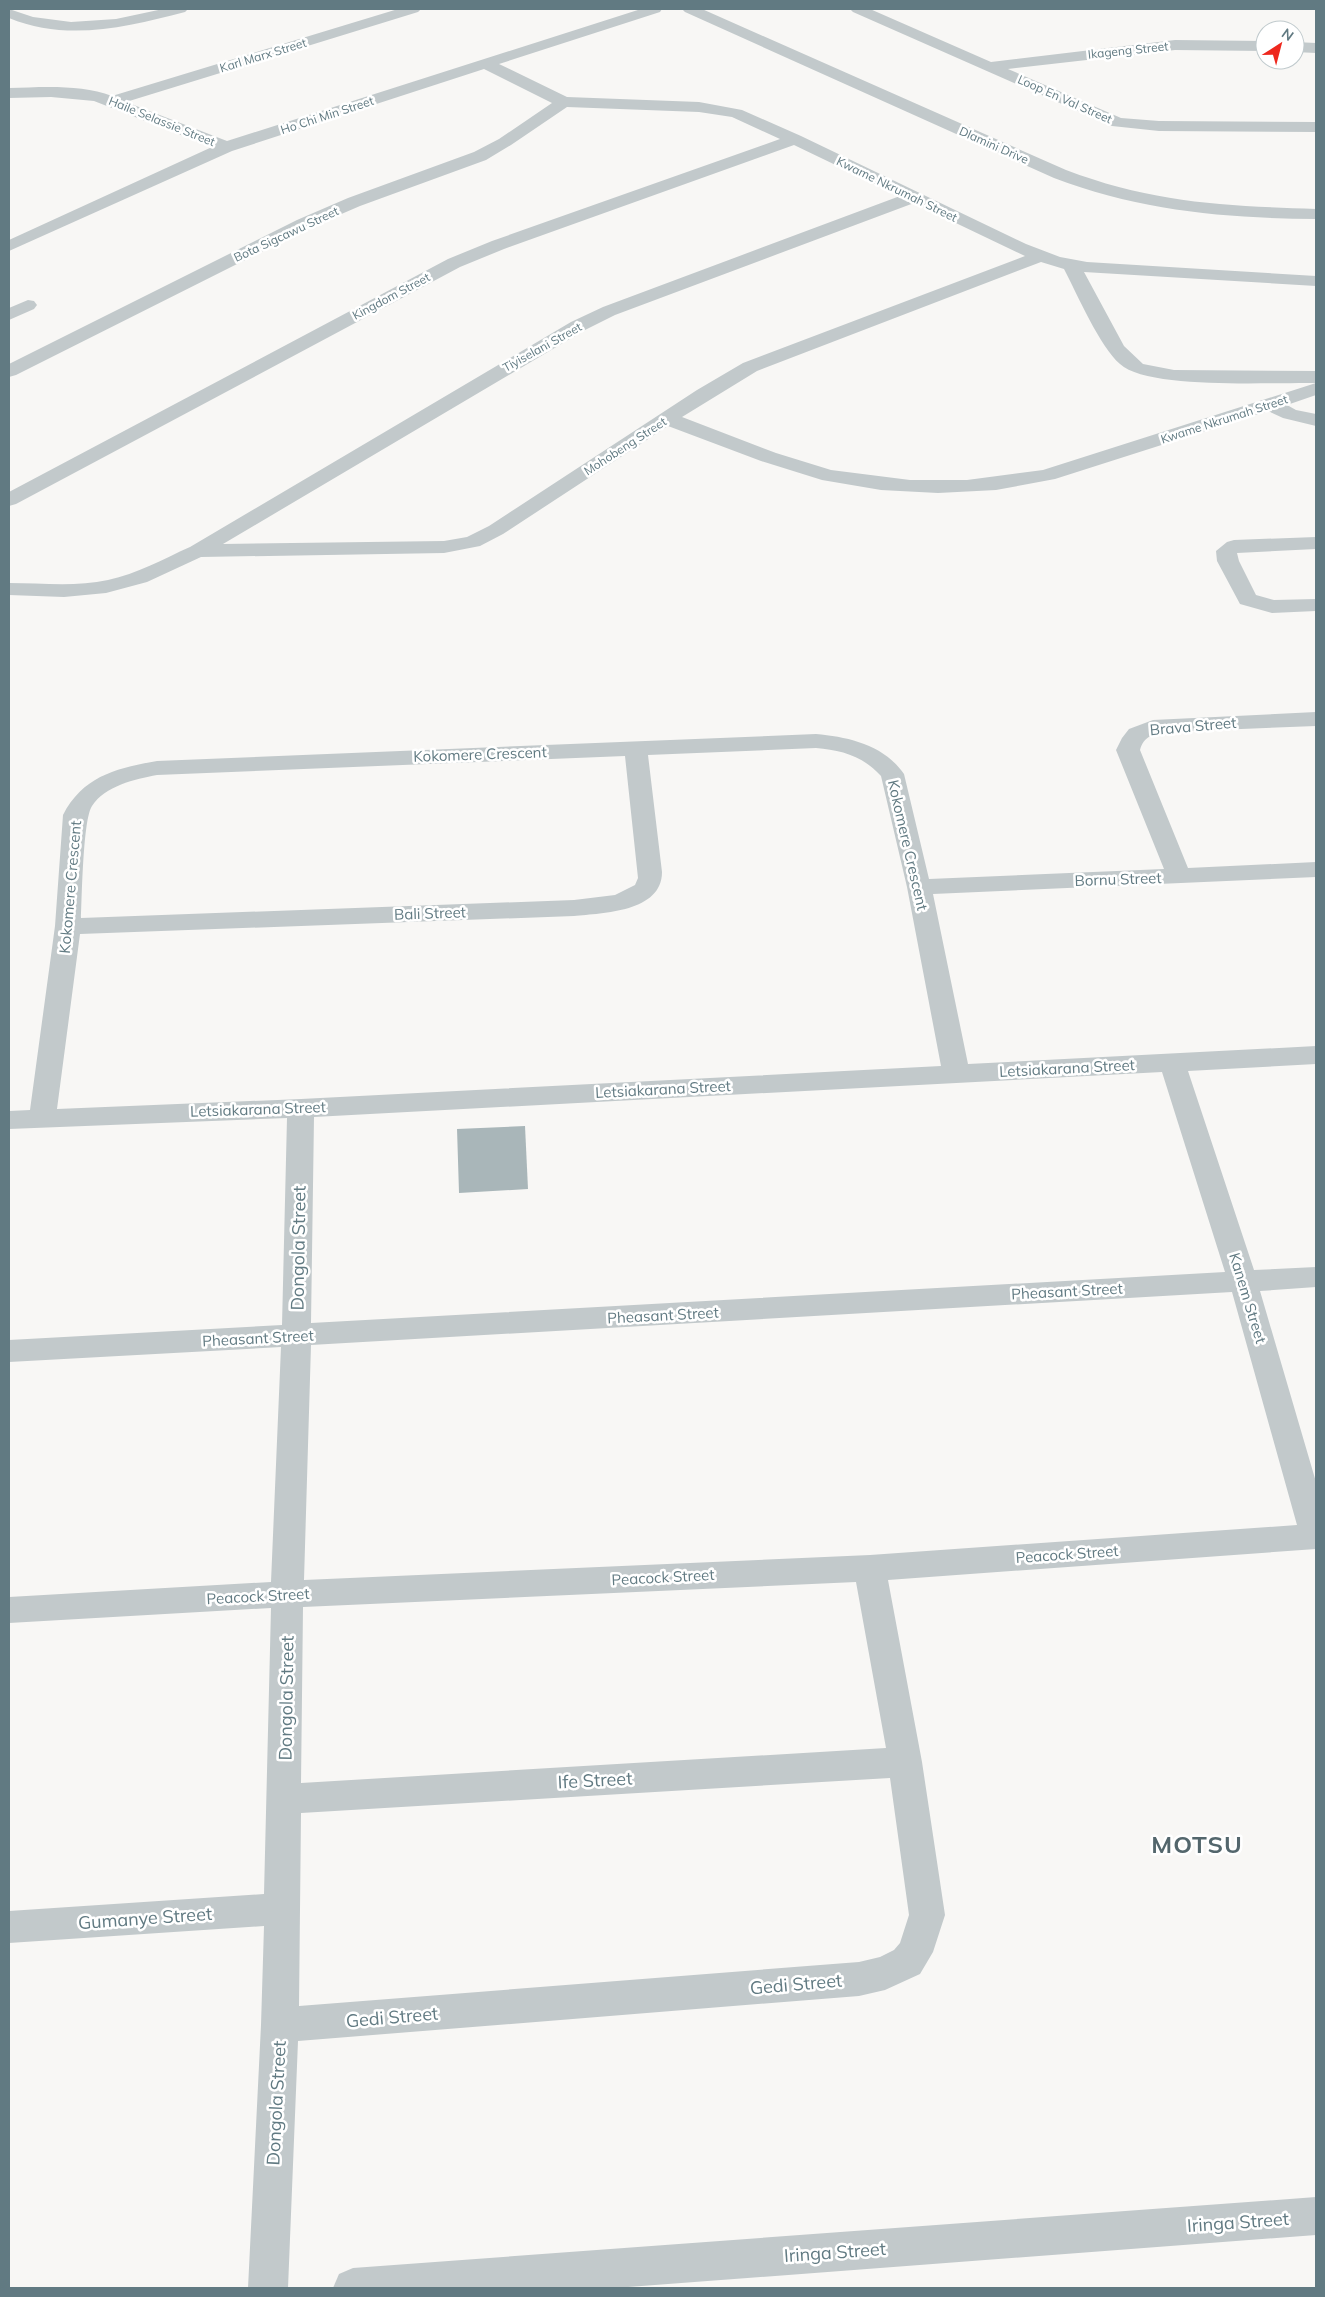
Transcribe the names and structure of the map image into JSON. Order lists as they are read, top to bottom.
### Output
{
  "streets": {
    "street": [
      "Ikageng Street",
      "Karl Marx Street",
      "Loop En Val Street",
      "Ho Chi Min Street",
      "Haile Selassie Street",
      "Dlamini Drive",
      "Kwame Nkrumah Street",
      "Bota Sigcawu Street",
      "Kingdom Street",
      "Tiyiselani Street",
      "Mohobeng Street",
      "Brava Street",
      "Kokomere Crescent",
      "Bornu Street",
      "Bali Street",
      "Letsiakarana Street",
      "Dongola Street",
      "Pheasant Street",
      "Kanem Street",
      "Peacock Street",
      "Ife Street",
      "Gumanye Street",
      "Gedi Street",
      "Iringa Street"
    ]
  },
  "crossings": [
    ["Ikageng Street", "Loop En Val Street"],
    ["Karl Marx Street", "Haile Selassie Street"],
    ["Ho Chi Min Street", "Haile Selassie Street"],
    ["Ho Chi Min Street", "Kwame Nkrumah Street"],
    ["Kwame Nkrumah Street", "Bota Sigcawu Street"],
    ["Kwame Nkrumah Street", "Kingdom Street"],
    ["Kwame Nkrumah Street", "Tiyiselani Street"],
    ["Kwame Nkrumah Street", "Mohobeng Street"],
    ["Tiyiselani Street", "Mohobeng Street"],
    ["Brava Street", "Bornu Street"],
    ["Kokomere Crescent", "Bornu Street"],
    ["Kokomere Crescent", "Bali Street"],
    ["Kokomere Crescent", "Letsiakarana Street"],
    ["Letsiakarana Street", "Dongola Street"],
    ["Letsiakarana Street", "Kanem Street"],
    ["Dongola Street", "Pheasant Street"],
    ["Dongola Street", "Peacock Street"],
    ["Dongola Street", "Ife Street"],
    ["Dongola Street", "Gumanye Street"],
    ["Dongola Street", "Gedi Street"],
    ["Pheasant Street", "Kanem Street"],
    ["Kanem Street", "Peacock Street"],
    ["Peacock Street", "Gedi Street"],
    ["Ife Street", "Gedi Street"]
  ],
  "districts": ["MOTSU"],
  "north": "top right"
}
